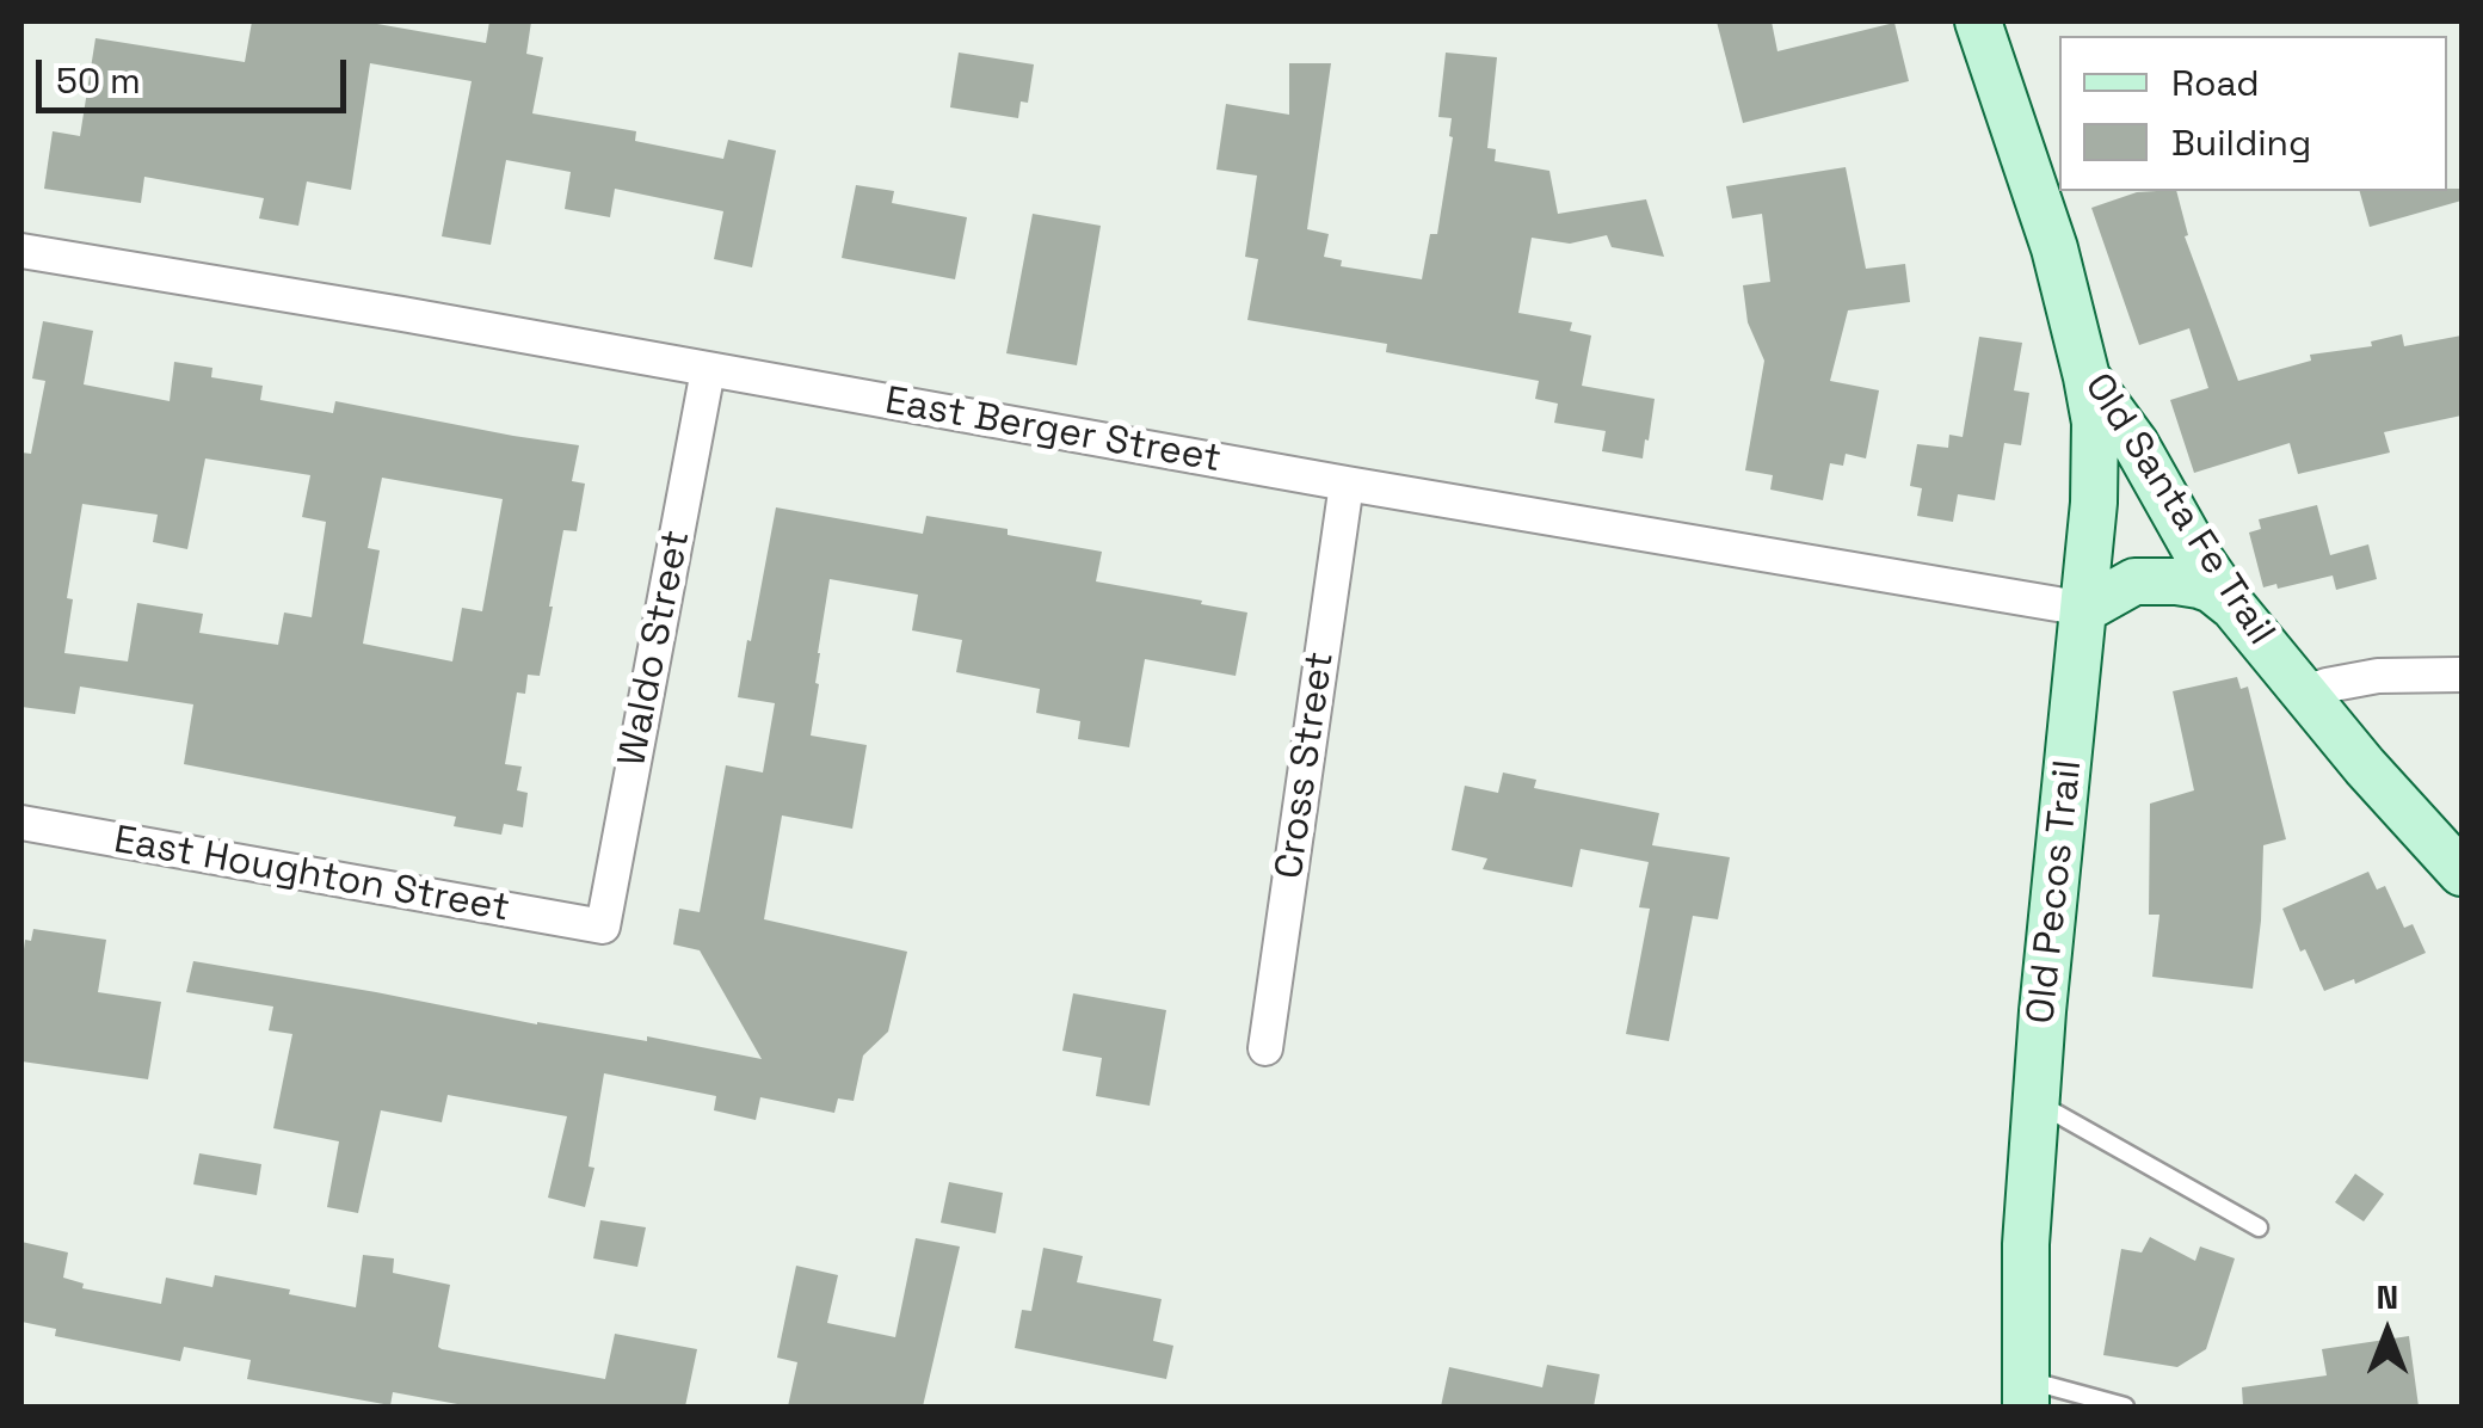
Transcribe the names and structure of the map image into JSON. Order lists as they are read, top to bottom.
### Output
{
  "streets": {
    "main road": ["Old Santa Fe Trail", "Old Pecos Trail"],
    "street": [
      "East Berger Street",
      "Waldo Street",
      "Cross Street",
      "East Houghton Street"
    ]
  },
  "crossings": [
    ["East Berger Street", "Waldo Street"],
    ["East Berger Street", "Cross Street"],
    ["East Berger Street", "Old Pecos Trail"],
    ["Old Santa Fe Trail", "Old Pecos Trail"],
    ["Waldo Street", "East Houghton Street"]
  ],
  "legend": ["Road", "Building"],
  "scale_bar": "50 m",
  "north": "top"
}
